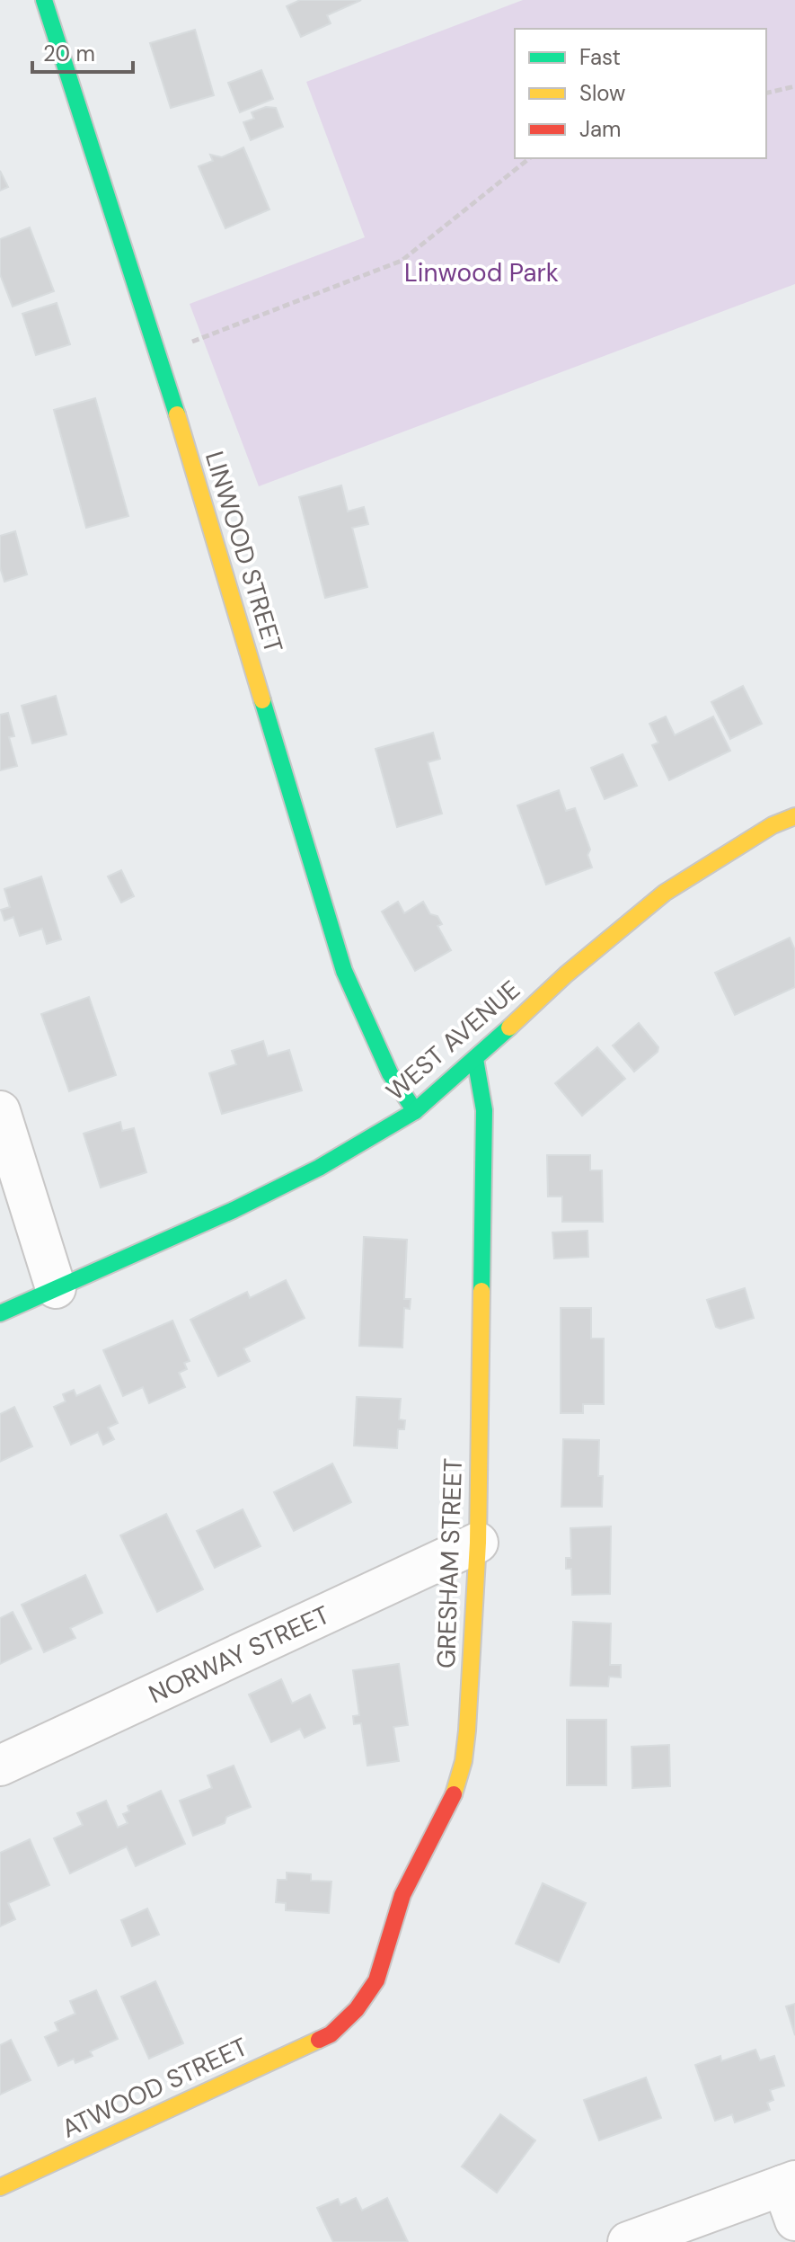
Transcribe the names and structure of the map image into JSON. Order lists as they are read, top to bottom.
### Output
{
  "streets": {
    "street": [
      "LINWOOD STREET",
      "WEST AVENUE",
      "GRESHAM STREET",
      "NORWAY STREET",
      "ATWOOD STREET"
    ]
  },
  "crossings": [
    ["LINWOOD STREET", "WEST AVENUE"],
    ["WEST AVENUE", "GRESHAM STREET"],
    ["GRESHAM STREET", "NORWAY STREET"],
    ["GRESHAM STREET", "ATWOOD STREET"]
  ],
  "parks": ["Linwood Park"],
  "legend": ["Fast", "Slow", "Jam"],
  "scale_bar": "20 m"
}
